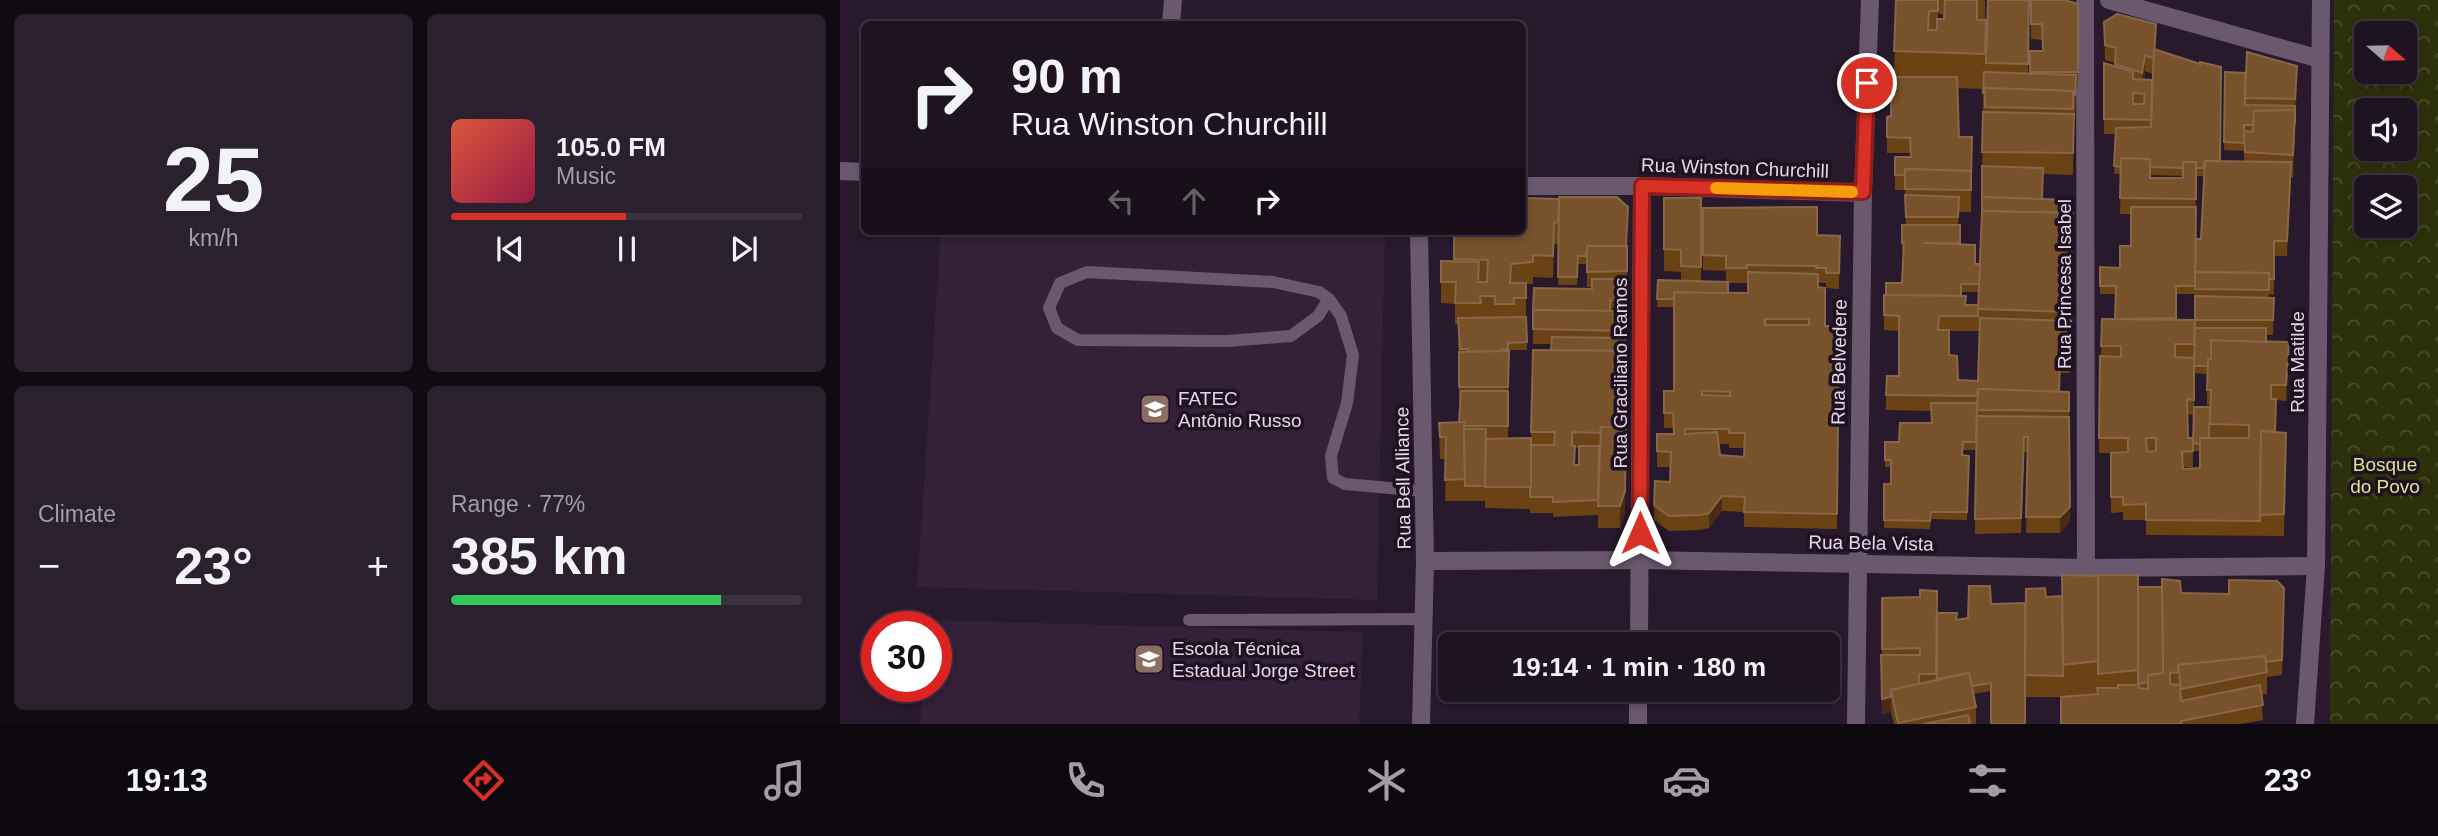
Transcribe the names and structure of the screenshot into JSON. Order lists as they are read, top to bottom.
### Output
{
  "streets": {
    "street": [
      "Rua Winston Churchill",
      "Rua Princesa Isabel",
      "Rua Belvedere",
      "Rua Matilde",
      "Rua Graciliano Ramos",
      "Rua Bell Alliance",
      "Rua Bela Vista"
    ]
  },
  "crossings": [
    ["Rua Winston Churchill", "Rua Belvedere"],
    ["Rua Winston Churchill", "Rua Graciliano Ramos"],
    ["Rua Princesa Isabel", "Rua Bela Vista"],
    ["Rua Belvedere", "Rua Bela Vista"],
    ["Rua Matilde", "Rua Bela Vista"],
    ["Rua Graciliano Ramos", "Rua Bela Vista"],
    ["Rua Bell Alliance", "Rua Bela Vista"]
  ],
  "parks": ["Bosque do Povo"],
  "places": {
    "school or university": ["FATEC Antônio Russo", "Escola Técnica Estadual Jorge Street"]
  },
  "north": "right",
  "page": {
    "tile": [
      ["25", "km/h"],
      "Climate",
      ["Range · 77%", "385 km"]
    ],
    "turn": ["90 m", "Rua Winston Churchill"],
    "song": ["105.0 FM", "Music"],
    "heat": ["−", "23°", "+"],
    "limit": "30",
    "trip": "19:14 · 1 min · 180 m",
    "tabs": ["19:13", "23°"]
  }
}
